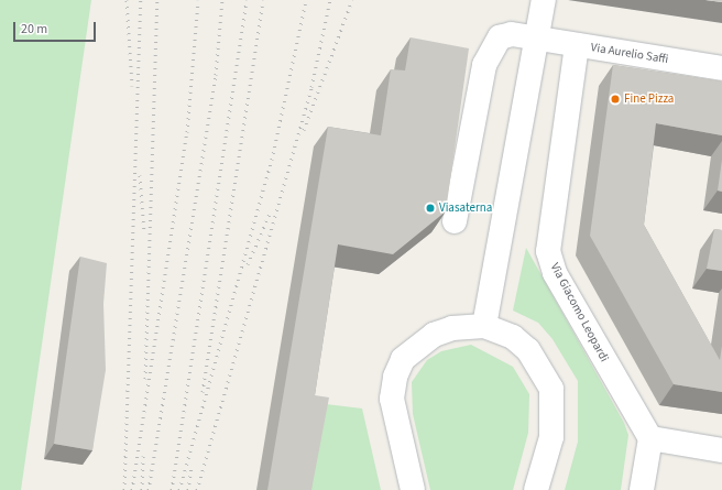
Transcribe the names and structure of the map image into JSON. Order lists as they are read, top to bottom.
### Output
{
  "streets": {
    "street": ["Via Aurelio Saffi", "Via Giacomo Leopardi"]
  },
  "crossings": [
    ["Via Aurelio Saffi", "Via Giacomo Leopardi"]
  ],
  "places": ["Fine Pizza", "Viasaterna"],
  "scale_bar": "20 m"
}
